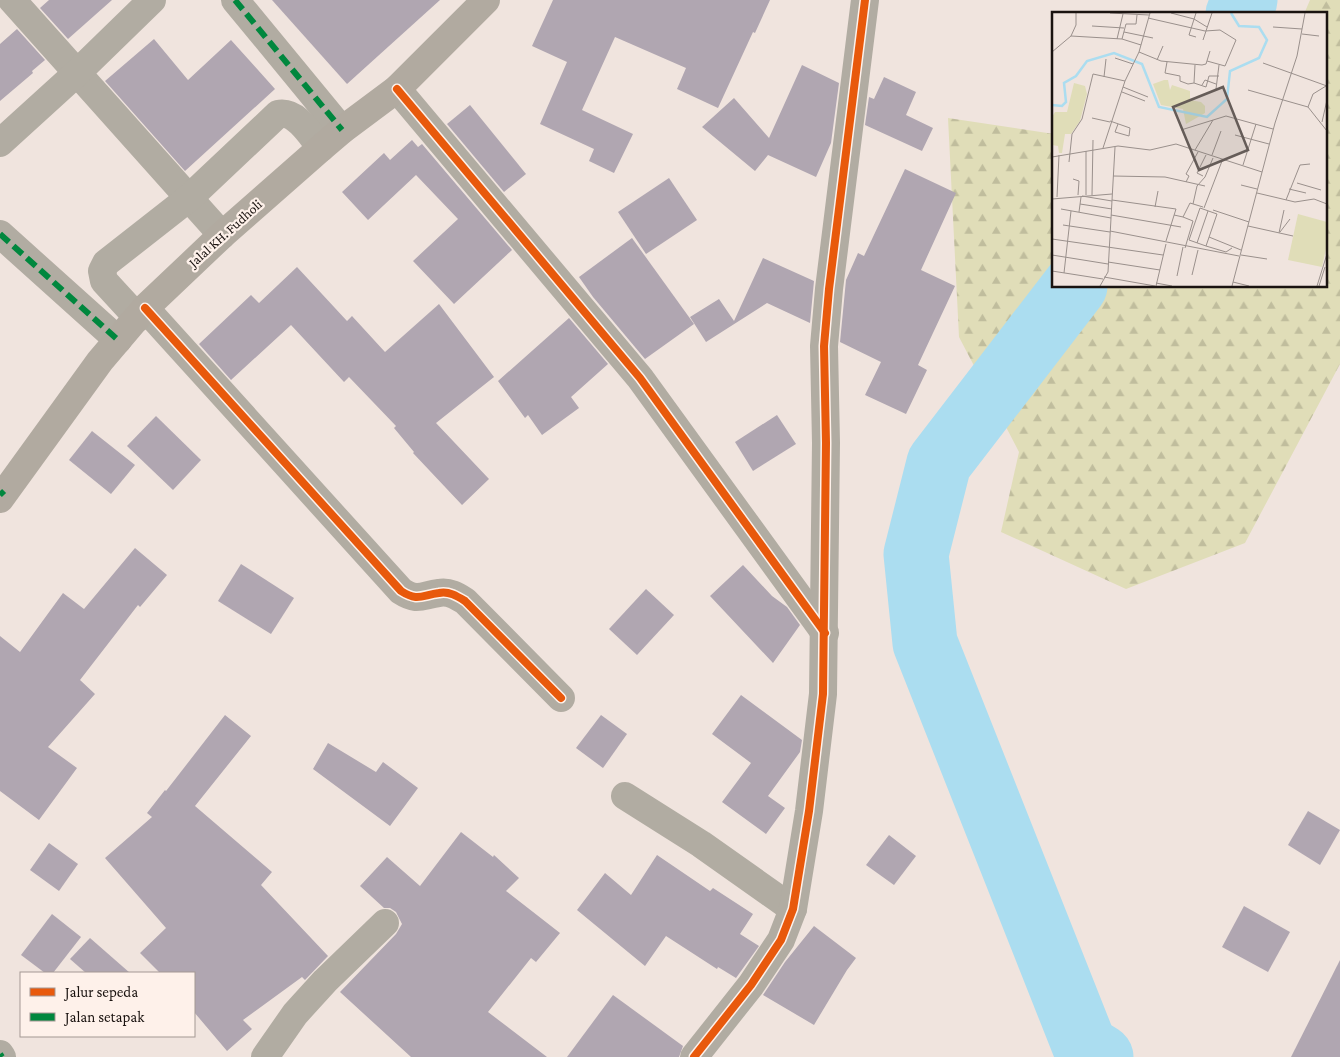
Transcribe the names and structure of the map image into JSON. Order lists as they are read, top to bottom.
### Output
{
  "streets": {
    "main road": ["Jalal KH. Fudholi"]
  },
  "legend": ["Jalur sepeda", "Jalan setapak"]
}
